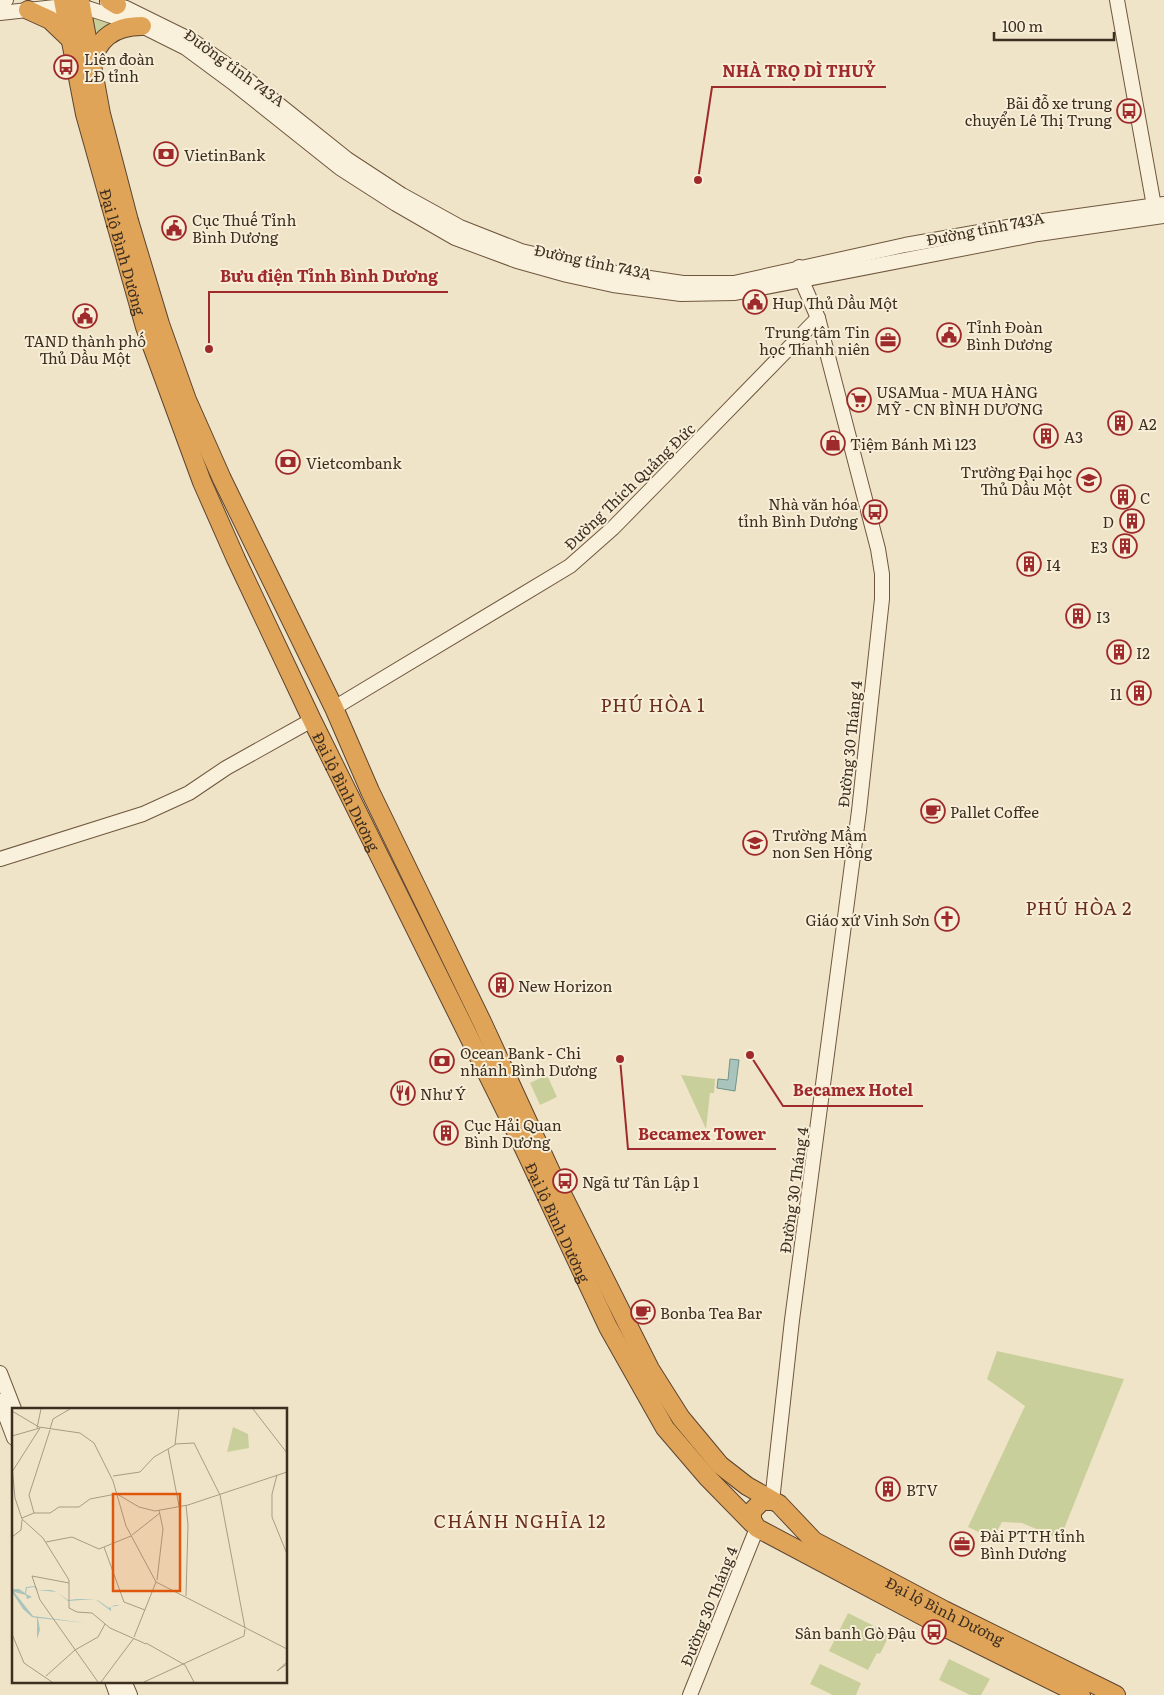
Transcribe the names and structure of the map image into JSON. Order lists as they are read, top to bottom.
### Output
{
  "streets": {
    "highway": ["Đại lộ Bình Dương"],
    "main road": ["Đường tỉnh 743A", "Đường Thích Quảng Đức", "Đường 30 Tháng 4"]
  },
  "crossings": [
    ["Đường tỉnh 743A", "Đại lộ Bình Dương"],
    ["Đường tỉnh 743A", "Đường 30 Tháng 4"],
    ["Đại lộ Bình Dương", "Đường Thích Quảng Đức"],
    ["Đại lộ Bình Dương", "Đường 30 Tháng 4"],
    ["Đường Thích Quảng Đức", "Đường 30 Tháng 4"]
  ],
  "districts": ["PHÚ HÒA 1", "PHÚ HÒA 2", "CHÁNH NGHĨA 12"],
  "places": {
    "bus stop": [
      "Liên đoàn LĐ tỉnh",
      "Bãi đỗ xe trung chuyển Lê Thị Trung",
      "Nhà văn hóa tỉnh Bình Dương",
      "Ngã tư Tân Lập 1",
      "Sân banh Gò Đậu"
    ],
    "bank": ["VietinBank", "Vietcombank", "Ocean Bank - Chi nhánh Bình Dương"],
    "other": [
      "NHÀ TRỌ DÌ THUỶ",
      "Bưu điện Tỉnh Bình Dương",
      "Becamex Hotel",
      "Becamex Tower"
    ],
    "public building": [
      "Cục Thuế Tỉnh Bình Dương",
      "Hup Thủ Dầu Một",
      "TAND thành phố Thủ Dầu Một",
      "Tỉnh Đoàn Bình Dương"
    ],
    "office": ["Trung tâm Tin học Thanh niên", "Đài PTTH tỉnh Bình Dương"],
    "supermarket": ["USAMua - MUA HÀNG MỸ - CN BÌNH DƯƠNG"],
    "building": [
      "A2",
      "A3",
      "C",
      "D",
      "E3",
      "I4",
      "I3",
      "I2",
      "I1",
      "New Horizon",
      "Cục Hải Quan Bình Dương",
      "BTV"
    ],
    "shop": ["Tiệm Bánh Mì 123"],
    "school or university": ["Trường Đại học Thủ Dầu Một", "Trường Mầm non Sen Hồng"],
    "cafe": ["Pallet Coffee", "Bonba Tea Bar"],
    "church": ["Giáo xứ Vinh Sơn"],
    "restaurant": ["Như Ý"]
  },
  "scale_bar": "100 m"
}
